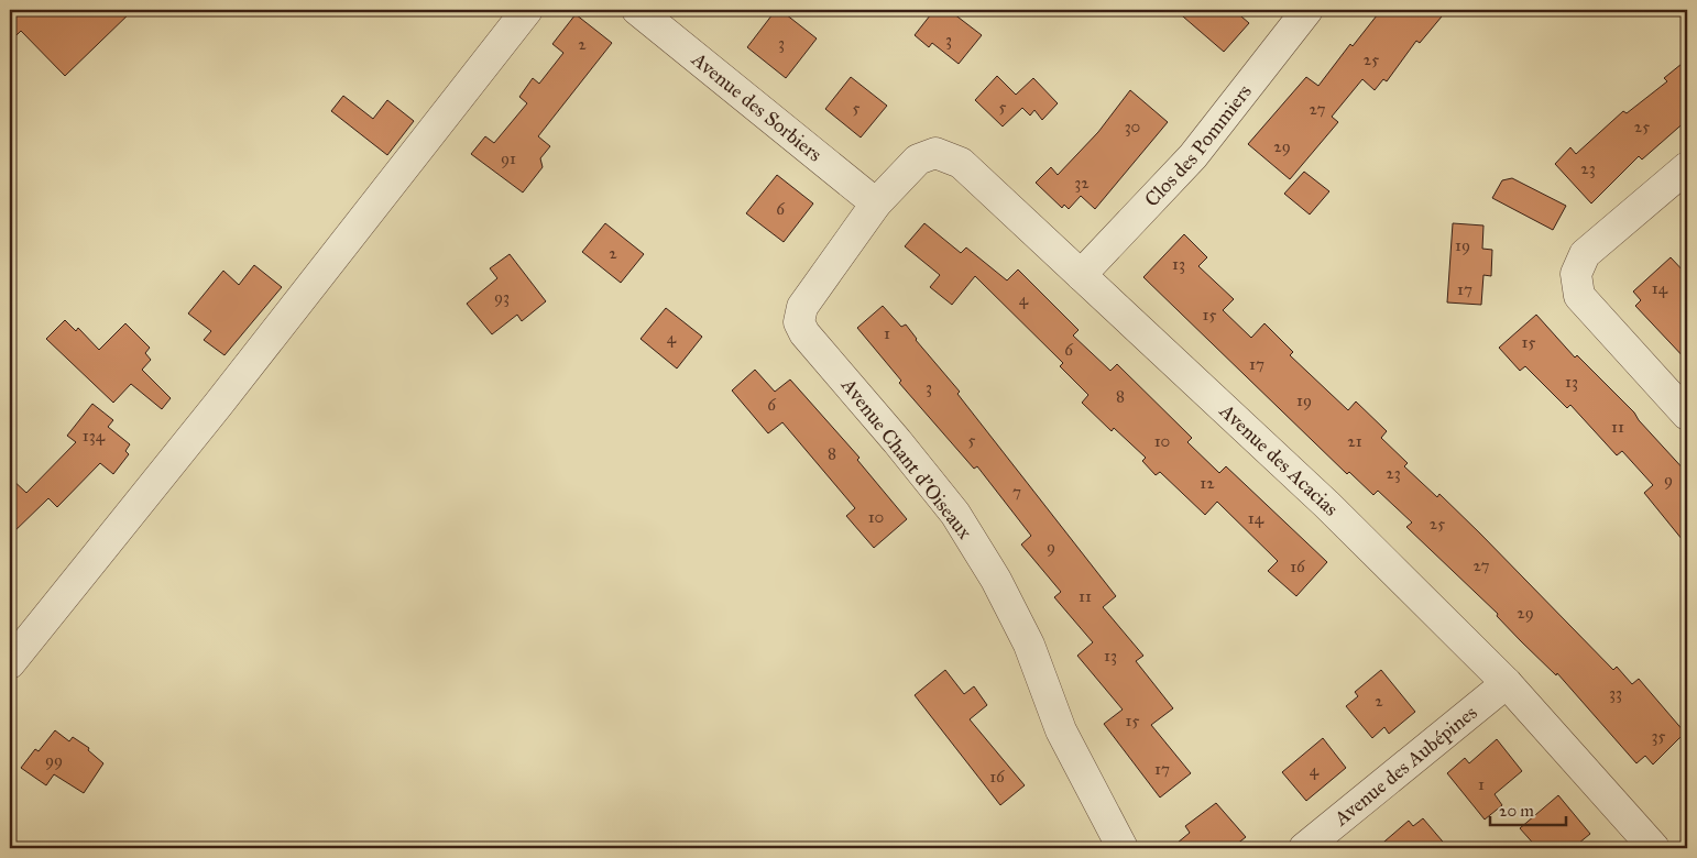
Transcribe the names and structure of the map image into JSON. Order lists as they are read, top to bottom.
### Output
{
  "streets": {
    "street": [
      "Avenue des Sorbiers",
      "Clos des Pommiers",
      "Avenue Chant d'Oiseaux",
      "Avenue des Acacias",
      "Avenue des Aubépines"
    ]
  },
  "crossings": [
    ["Avenue des Sorbiers", "Avenue Chant d'Oiseaux"],
    ["Avenue des Sorbiers", "Avenue des Acacias"],
    ["Clos des Pommiers", "Avenue des Acacias"],
    ["Avenue Chant d'Oiseaux", "Avenue des Acacias"],
    ["Avenue des Acacias", "Avenue des Aubépines"]
  ],
  "house_numbers": [
    "3",
    "3",
    "2",
    "25",
    "5",
    "5",
    "27",
    "30",
    "25",
    "29",
    "91",
    "23",
    "32",
    "6",
    "19",
    "2",
    "13",
    "14",
    "17",
    "93",
    "4",
    "15",
    "1",
    "4",
    "15",
    "6",
    "17",
    "13",
    "3",
    "8",
    "19",
    "6",
    "11",
    "134",
    "5",
    "10",
    "21",
    "8",
    "23",
    "9",
    "12",
    "7",
    "10",
    "14",
    "25",
    "9",
    "27",
    "16",
    "11",
    "29",
    "13",
    "33",
    "2",
    "15",
    "35",
    "99",
    "17",
    "4",
    "16",
    "1"
  ],
  "scale_bar": "20 m"
}
